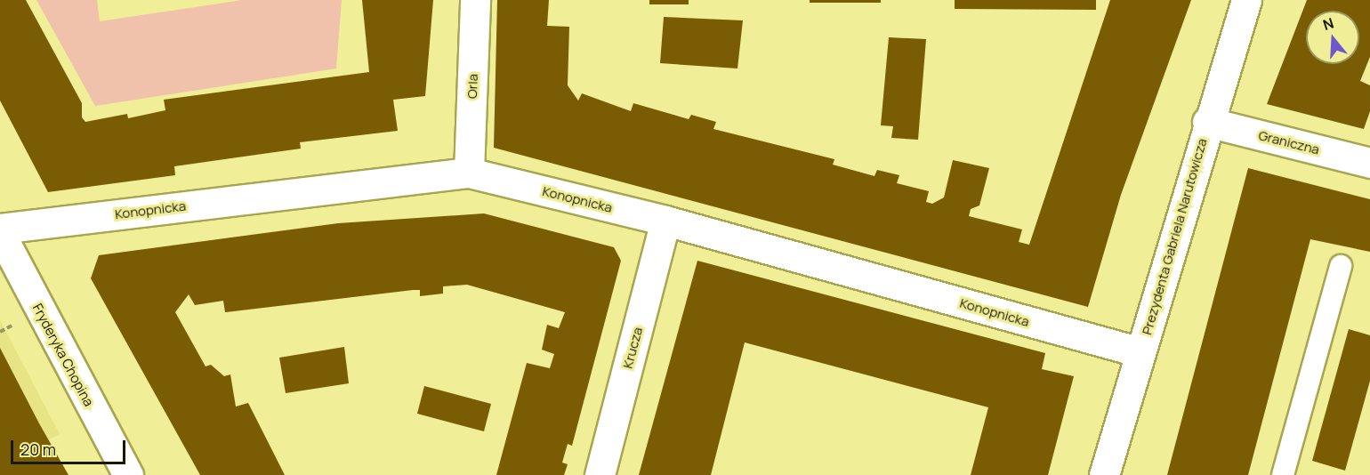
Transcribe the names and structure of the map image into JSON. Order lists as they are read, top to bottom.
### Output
{
  "streets": {
    "street": [
      "Orla",
      "Graniczna",
      "Konopnicka",
      "Prezydenta Gabriela Narutowicza",
      "Krucza",
      "Fryderyka Chopina"
    ]
  },
  "crossings": [
    ["Orla", "Konopnicka"],
    ["Graniczna", "Prezydenta Gabriela Narutowicza"],
    ["Konopnicka", "Prezydenta Gabriela Narutowicza"],
    ["Konopnicka", "Krucza"]
  ],
  "scale_bar": "20 m",
  "north": "top"
}
